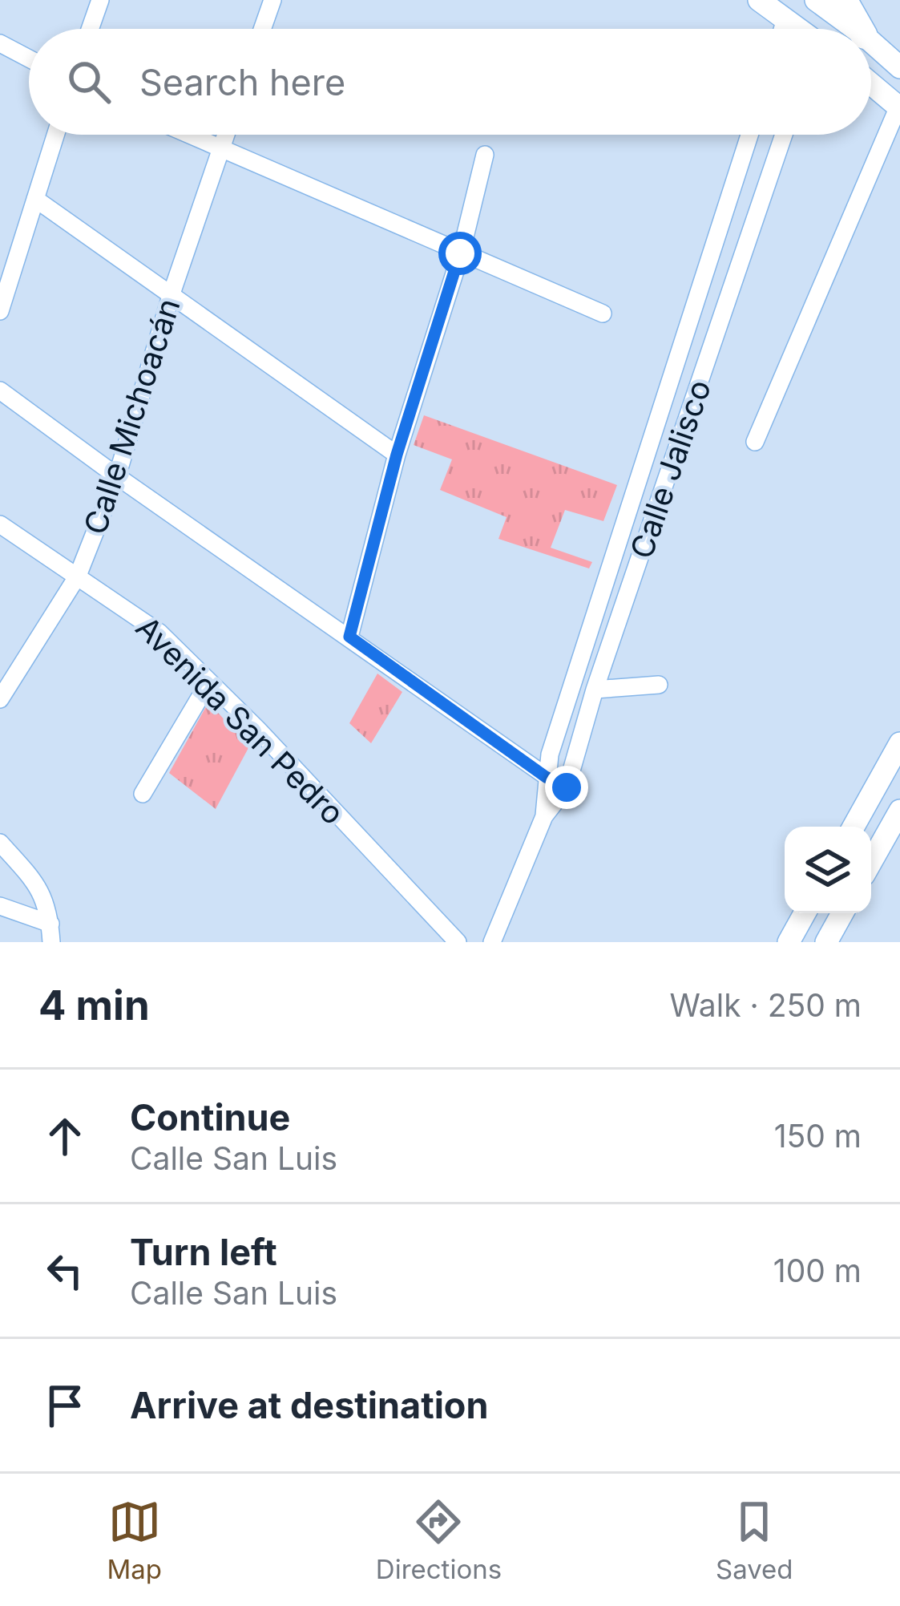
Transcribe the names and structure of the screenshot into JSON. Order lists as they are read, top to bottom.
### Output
{
  "streets": {
    "street": ["Calle Michoacán", "Calle Jalisco", "Avenida San Pedro"]
  },
  "crossings": [
    ["Calle Michoacán", "Avenida San Pedro"]
  ],
  "page": {
    "search": "Search here",
    "heading": ["4 min", "Walk · 250 m"],
    "list": [
      ["Continue", "Calle San Luis", "150 m"],
      ["Turn left", "Calle San Luis", "100 m"],
      "Arrive at destination"
    ],
    "nav": ["Map", "Directions", "Saved"]
  }
}
